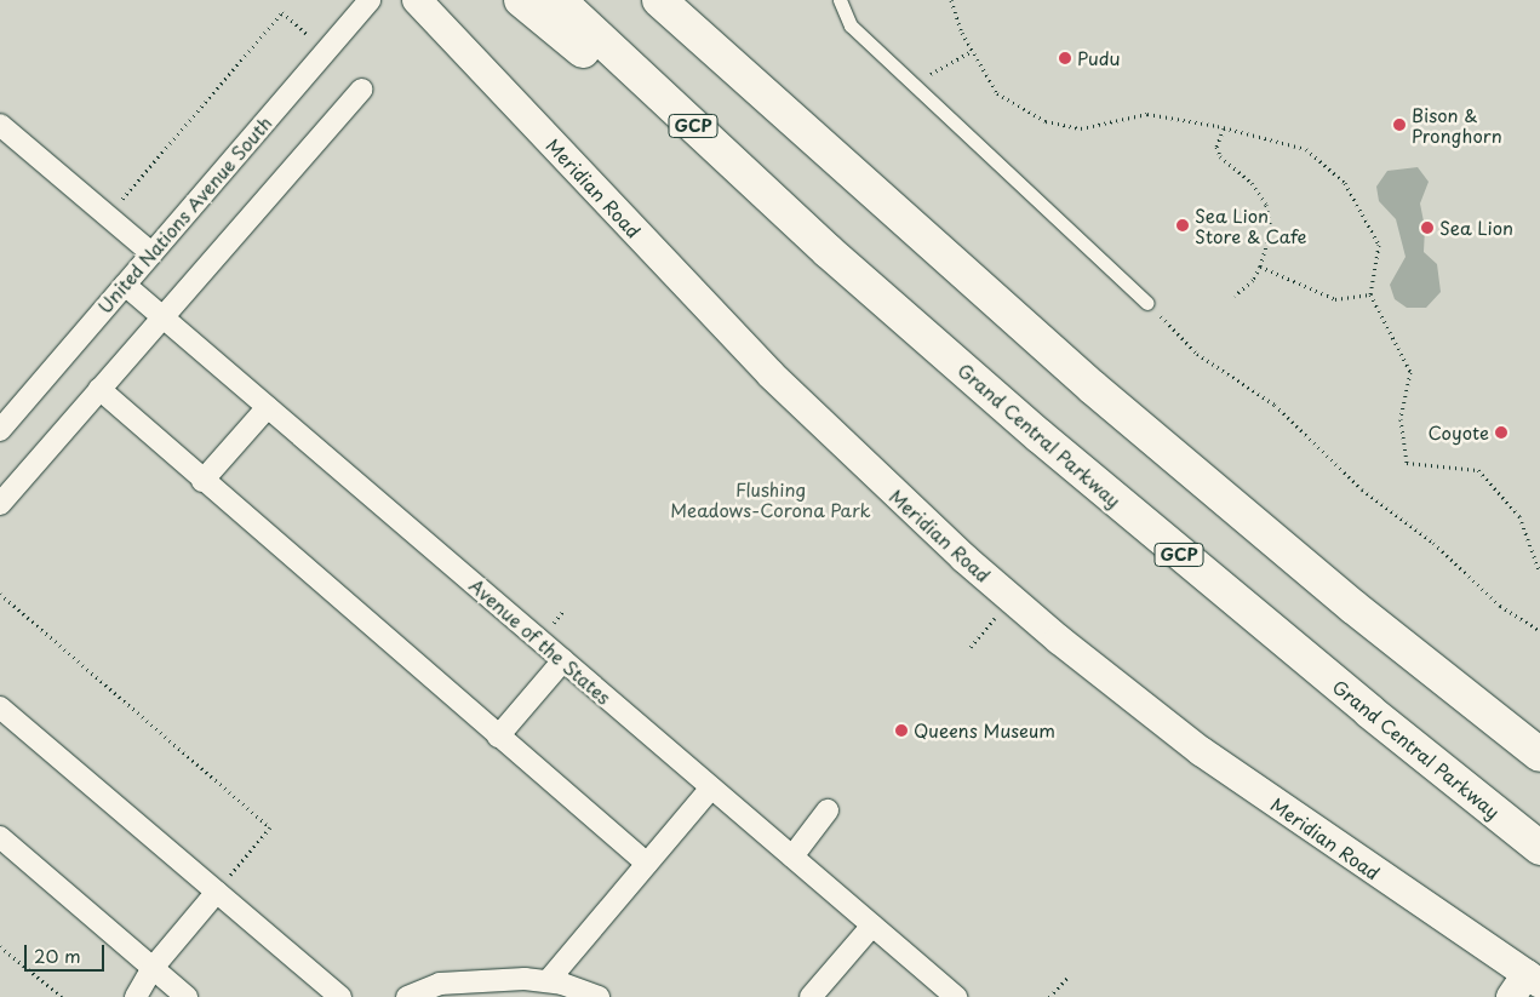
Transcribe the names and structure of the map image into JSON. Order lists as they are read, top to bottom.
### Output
{
  "streets": {
    "highway": ["GCP", "Grand Central Parkway"],
    "street": ["Meridian Road", "United Nations Avenue South", "Avenue of the States"]
  },
  "crossings": [
    ["United Nations Avenue South", "Avenue of the States"]
  ],
  "parks": ["Flushing Meadows-Corona Park"],
  "places": [
    "Pudu",
    "Bison & Pronghorn",
    "Sea Lion Store & Cafe",
    "Sea Lion",
    "Coyote",
    "Queens Museum"
  ],
  "scale_bar": "20 m"
}
